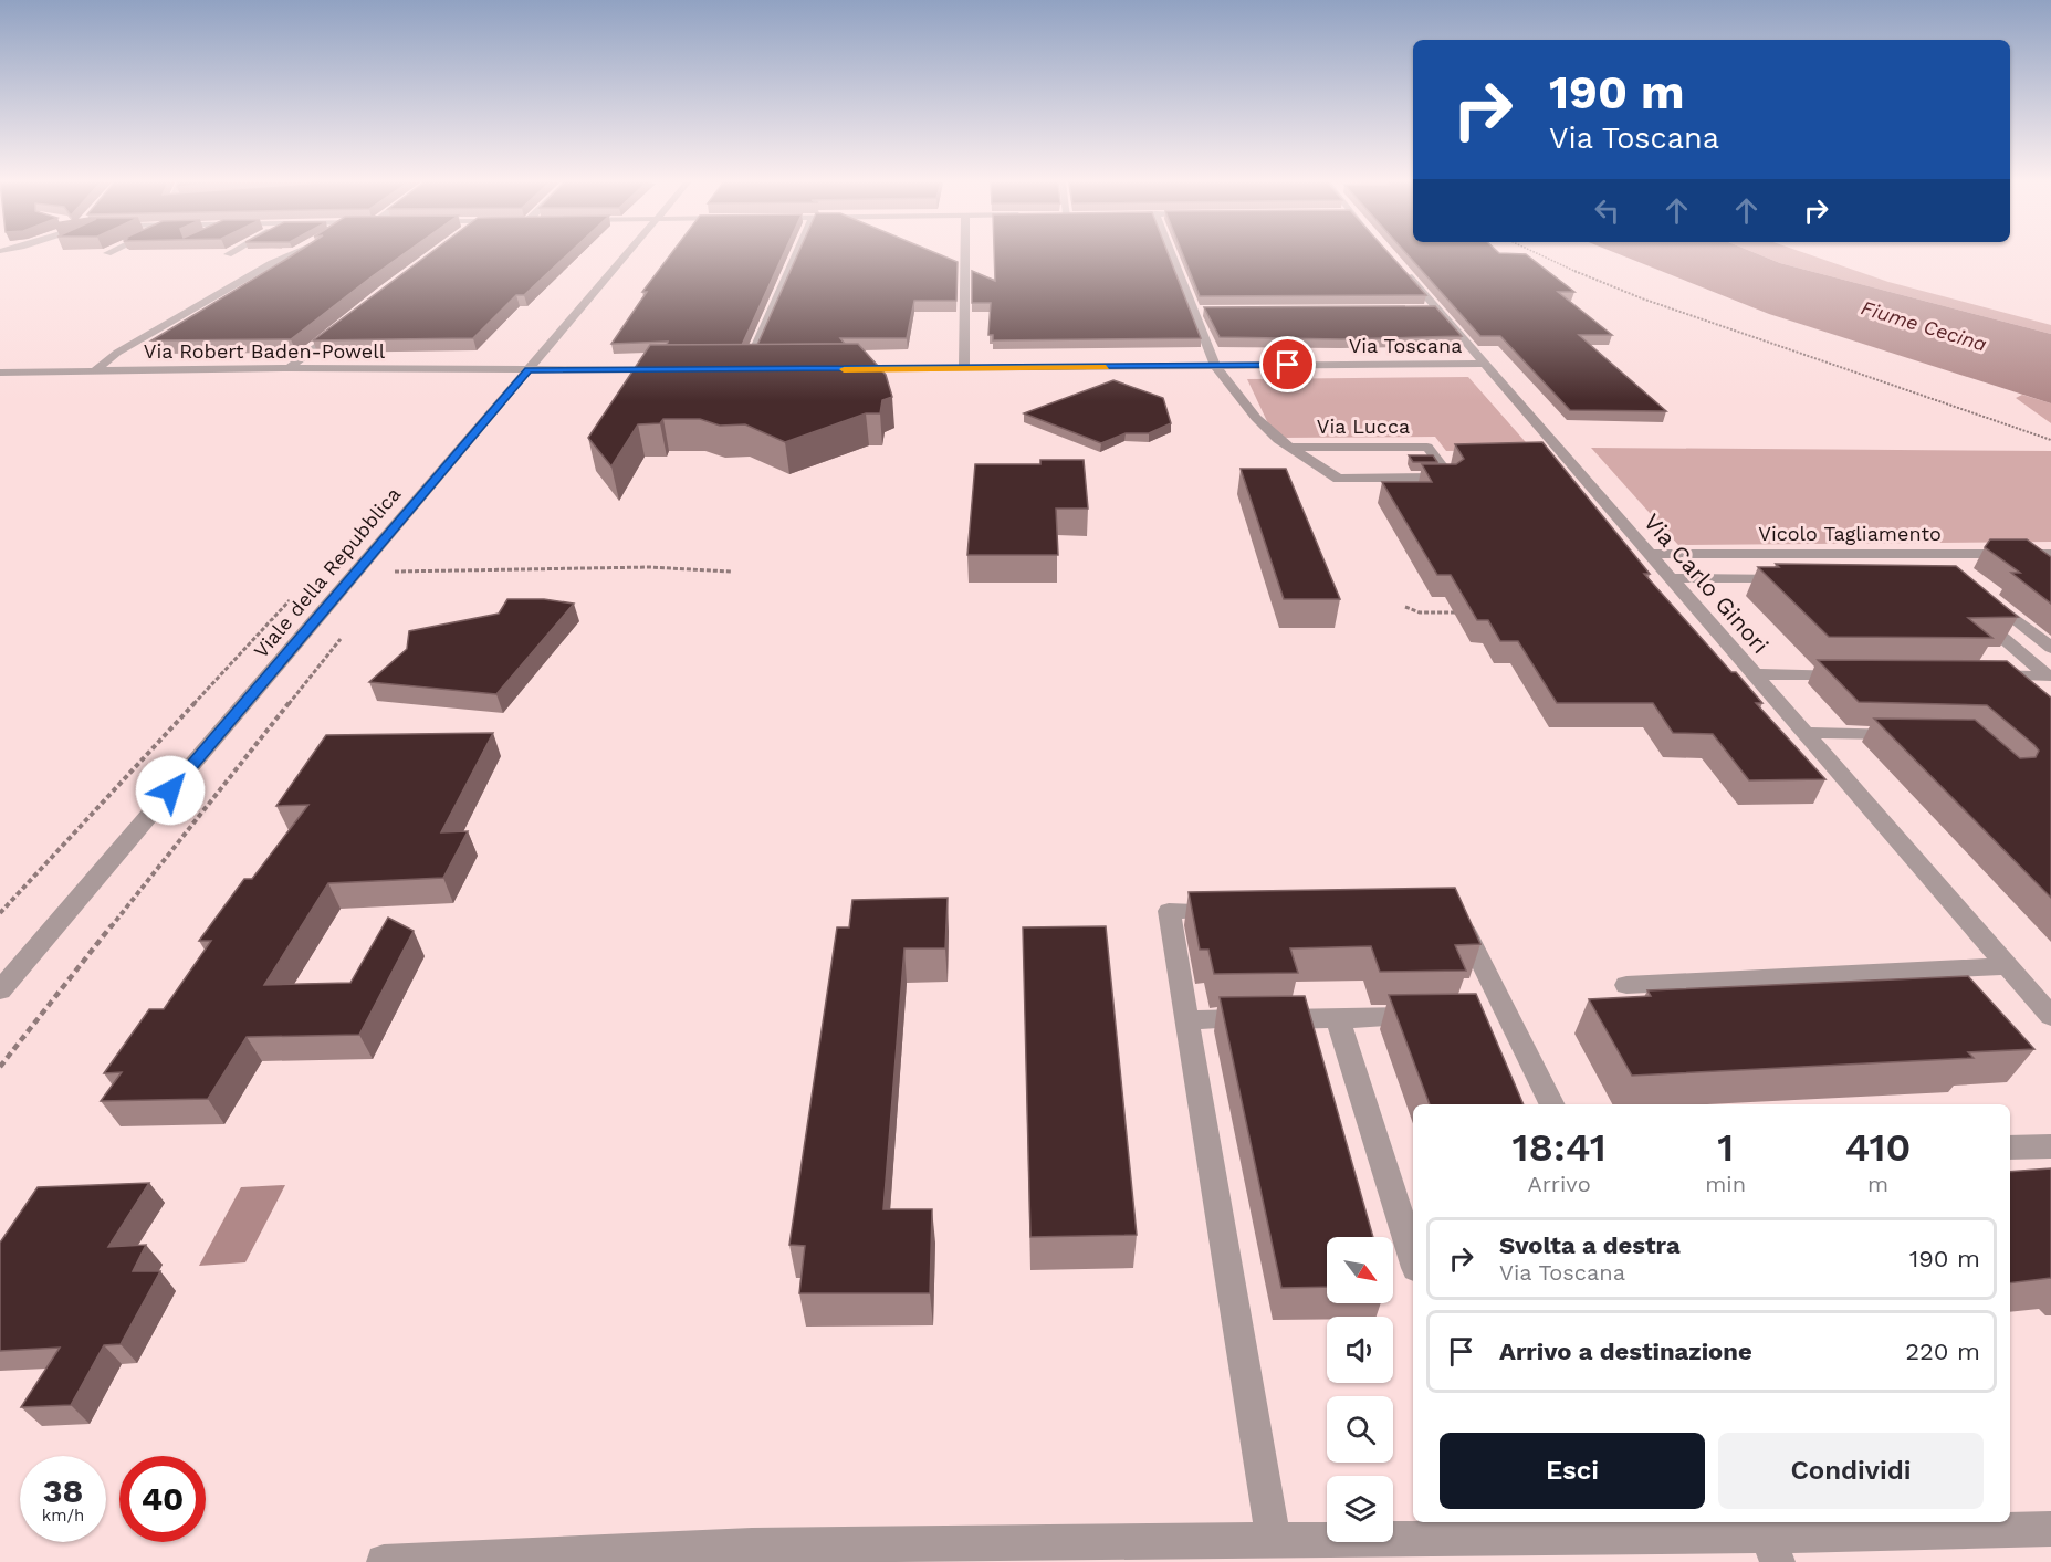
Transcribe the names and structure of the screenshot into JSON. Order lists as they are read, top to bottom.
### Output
{
  "streets": {
    "street": [
      "Via Toscana",
      "Via Robert Baden-Powell",
      "Via Lucca",
      "Vicolo Tagliamento",
      "Viale della Repubblica",
      "Via Carlo Ginori"
    ]
  },
  "crossings": [
    ["Via Toscana", "Via Lucca"],
    ["Via Toscana", "Via Carlo Ginori"],
    ["Via Robert Baden-Powell", "Viale della Repubblica"],
    ["Vicolo Tagliamento", "Via Carlo Ginori"]
  ],
  "water": ["Fiume Cecina"],
  "north": "bottom right",
  "page": {
    "turn": ["190 m", "Via Toscana"],
    "eta": [
      "18:41",
      "Arrivo",
      "1",
      "min",
      "410",
      "m"
    ],
    "list": [
      {
        "name": "Svolta a destra",
        "note": "Via Toscana",
        "value": "190 m"
      },
      {
        "name": "Arrivo a destinazione",
        "value": "220 m"
      }
    ],
    "buttons": ["Esci", "Condividi"],
    "speed": "38 km/h",
    "limit": "40"
  }
}
